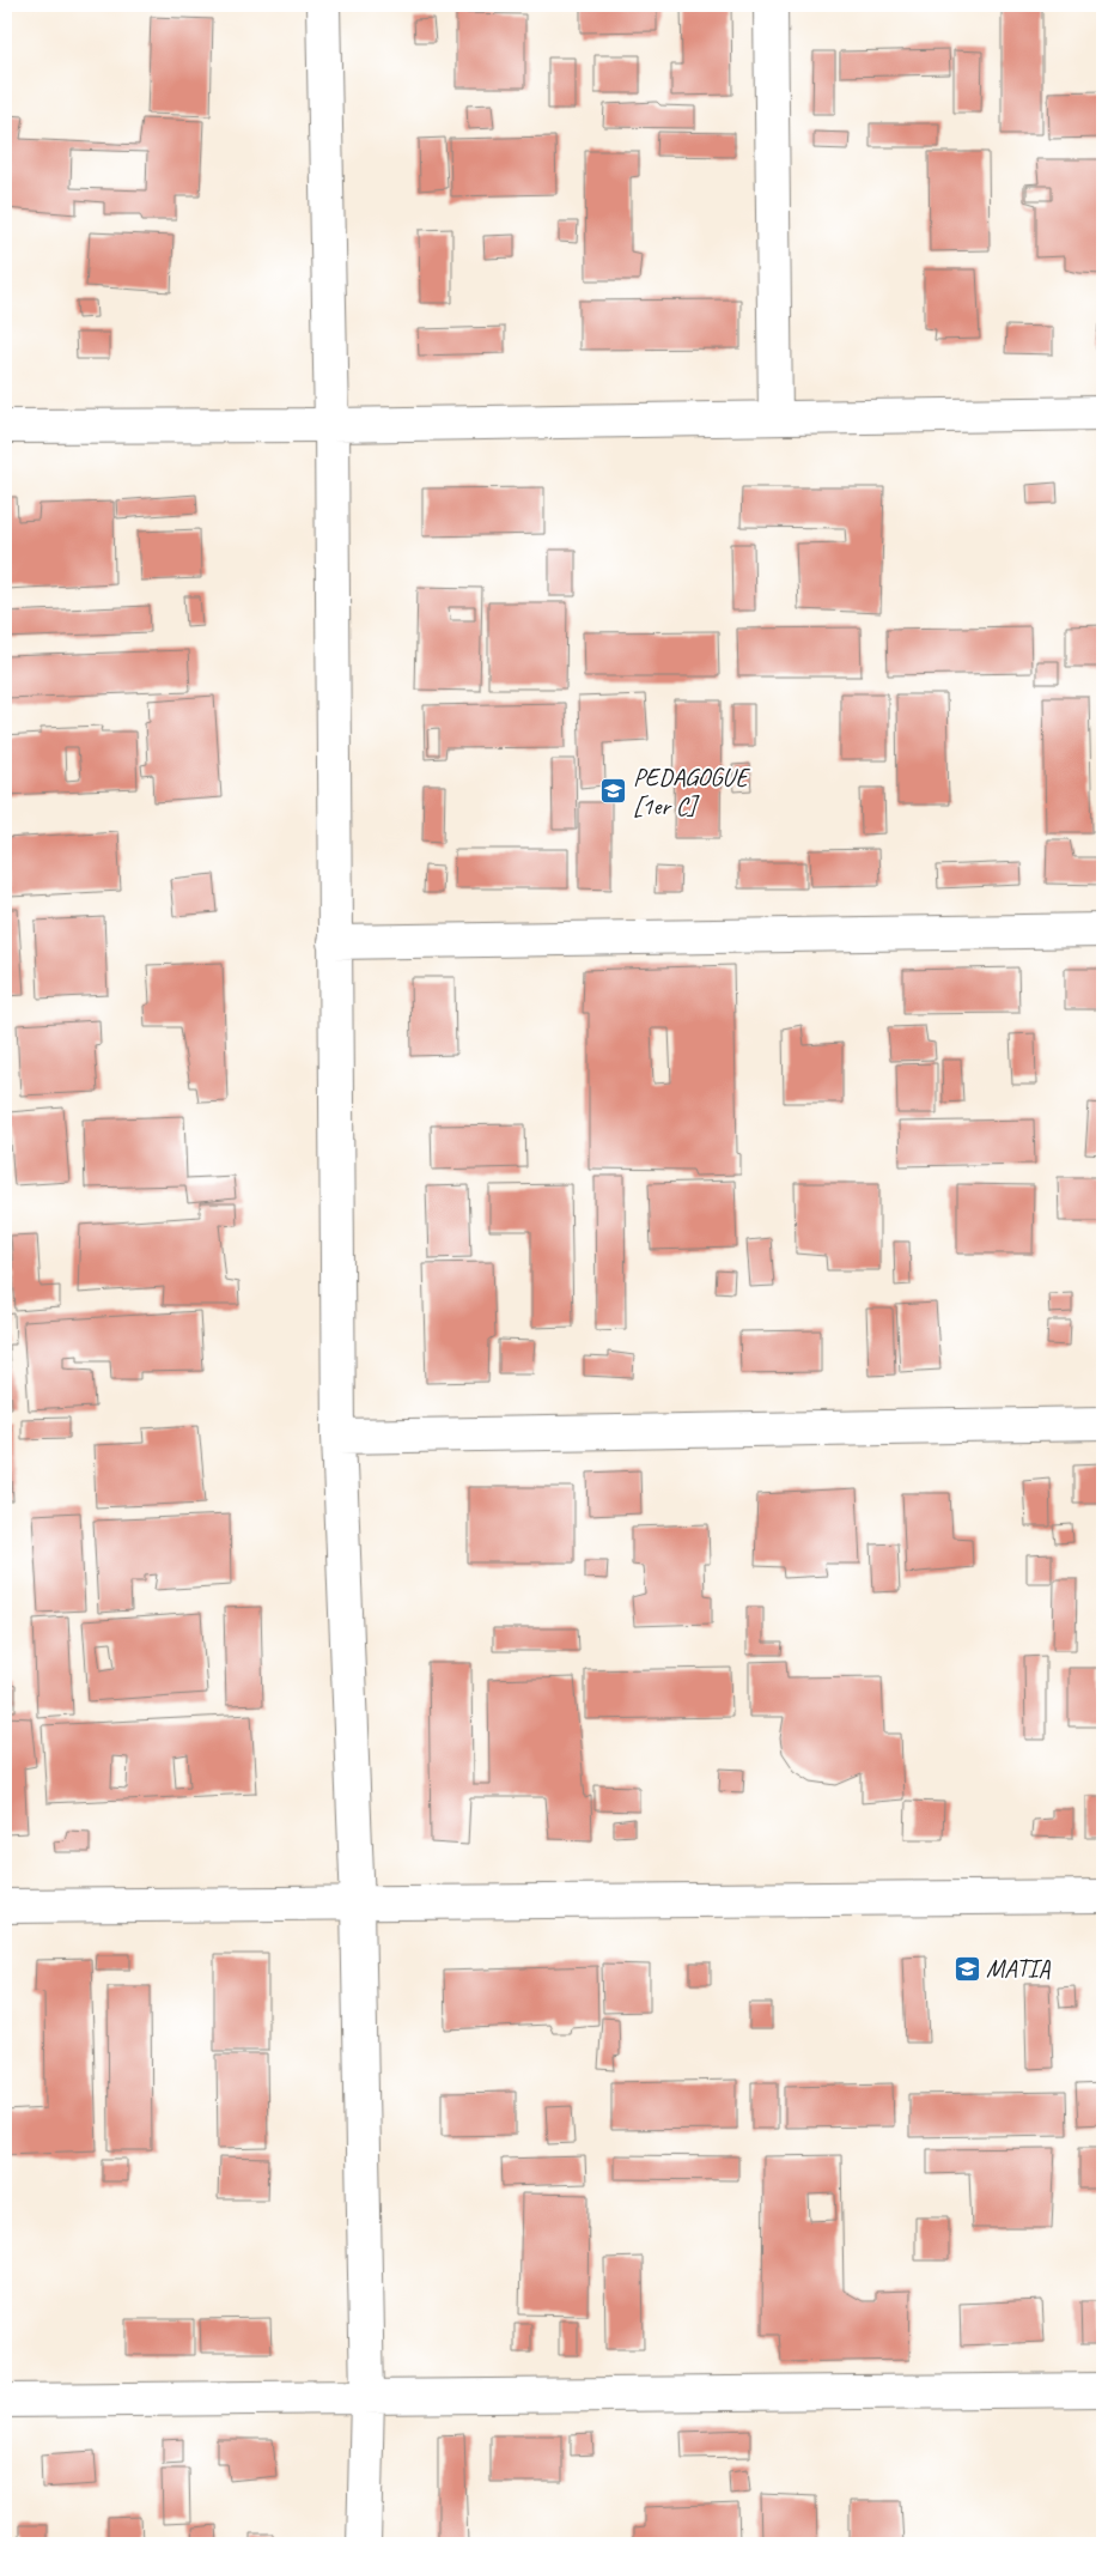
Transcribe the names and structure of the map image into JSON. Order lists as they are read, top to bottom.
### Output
{
  "places": {
    "school or university": ["PEDAGOGUE [1er C]", "MATIA"]
  }
}
